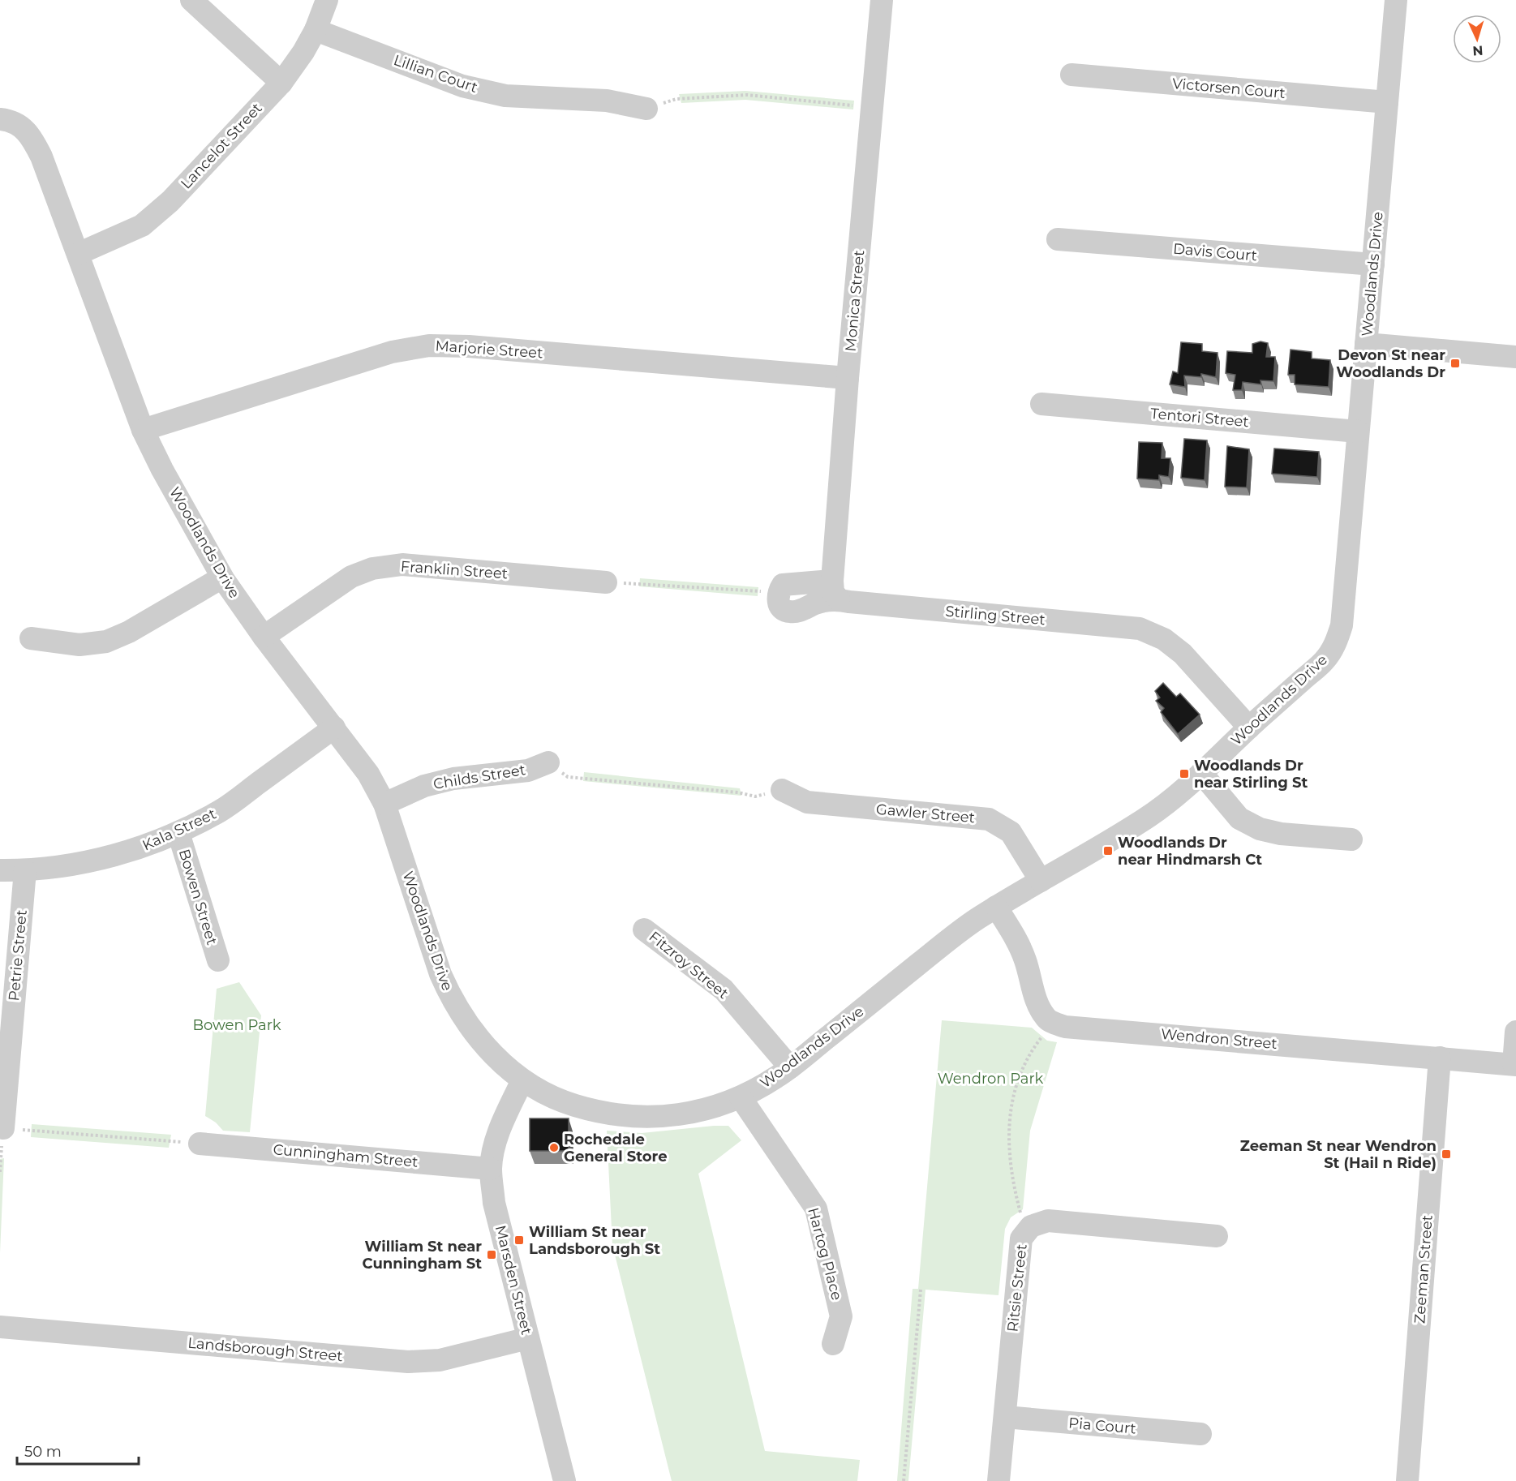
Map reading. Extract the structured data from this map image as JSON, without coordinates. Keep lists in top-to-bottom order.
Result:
{
  "streets": {
    "street": [
      "Lillian Court",
      "Victorsen Court",
      "Lancelot Street",
      "Davis Court",
      "Woodlands Drive",
      "Monica Street",
      "Marjorie Street",
      "Tentori Street",
      "Franklin Street",
      "Stirling Street",
      "Childs Street",
      "Gawler Street",
      "Kala Street",
      "Bowen Street",
      "Petrie Street",
      "Fitzroy Street",
      "Wendron Street",
      "Cunningham Street",
      "Hartog Place",
      "Zeeman Street",
      "Marsden Street",
      "Ritsie Street",
      "Landsborough Street",
      "Pia Court"
    ]
  },
  "crossings": [
    ["Lillian Court", "Lancelot Street"],
    ["Victorsen Court", "Woodlands Drive"],
    ["Lancelot Street", "Woodlands Drive"],
    ["Davis Court", "Woodlands Drive"],
    ["Woodlands Drive", "Marjorie Street"],
    ["Woodlands Drive", "Tentori Street"],
    ["Woodlands Drive", "Franklin Street"],
    ["Woodlands Drive", "Stirling Street"],
    ["Woodlands Drive", "Childs Street"],
    ["Woodlands Drive", "Gawler Street"],
    ["Woodlands Drive", "Kala Street"],
    ["Woodlands Drive", "Fitzroy Street"],
    ["Woodlands Drive", "Hartog Place"],
    ["Woodlands Drive", "Marsden Street"],
    ["Monica Street", "Marjorie Street"],
    ["Monica Street", "Stirling Street"],
    ["Kala Street", "Bowen Street"],
    ["Kala Street", "Petrie Street"],
    ["Wendron Street", "Zeeman Street"],
    ["Cunningham Street", "Marsden Street"],
    ["Marsden Street", "Landsborough Street"],
    ["Ritsie Street", "Pia Court"]
  ],
  "parks": ["Bowen Park", "Wendron Park"],
  "places": {
    "transit": [
      "Devon St near Woodlands Dr",
      "Woodlands Dr near Stirling St",
      "Woodlands Dr near Hindmarsh Ct",
      "Zeeman St near Wendron St (Hail n Ride)",
      "William St near Landsborough St",
      "William St near Cunningham St"
    ],
    "other": ["Rochedale General Store"]
  },
  "scale_bar": "50 m",
  "north": "bottom"
}
